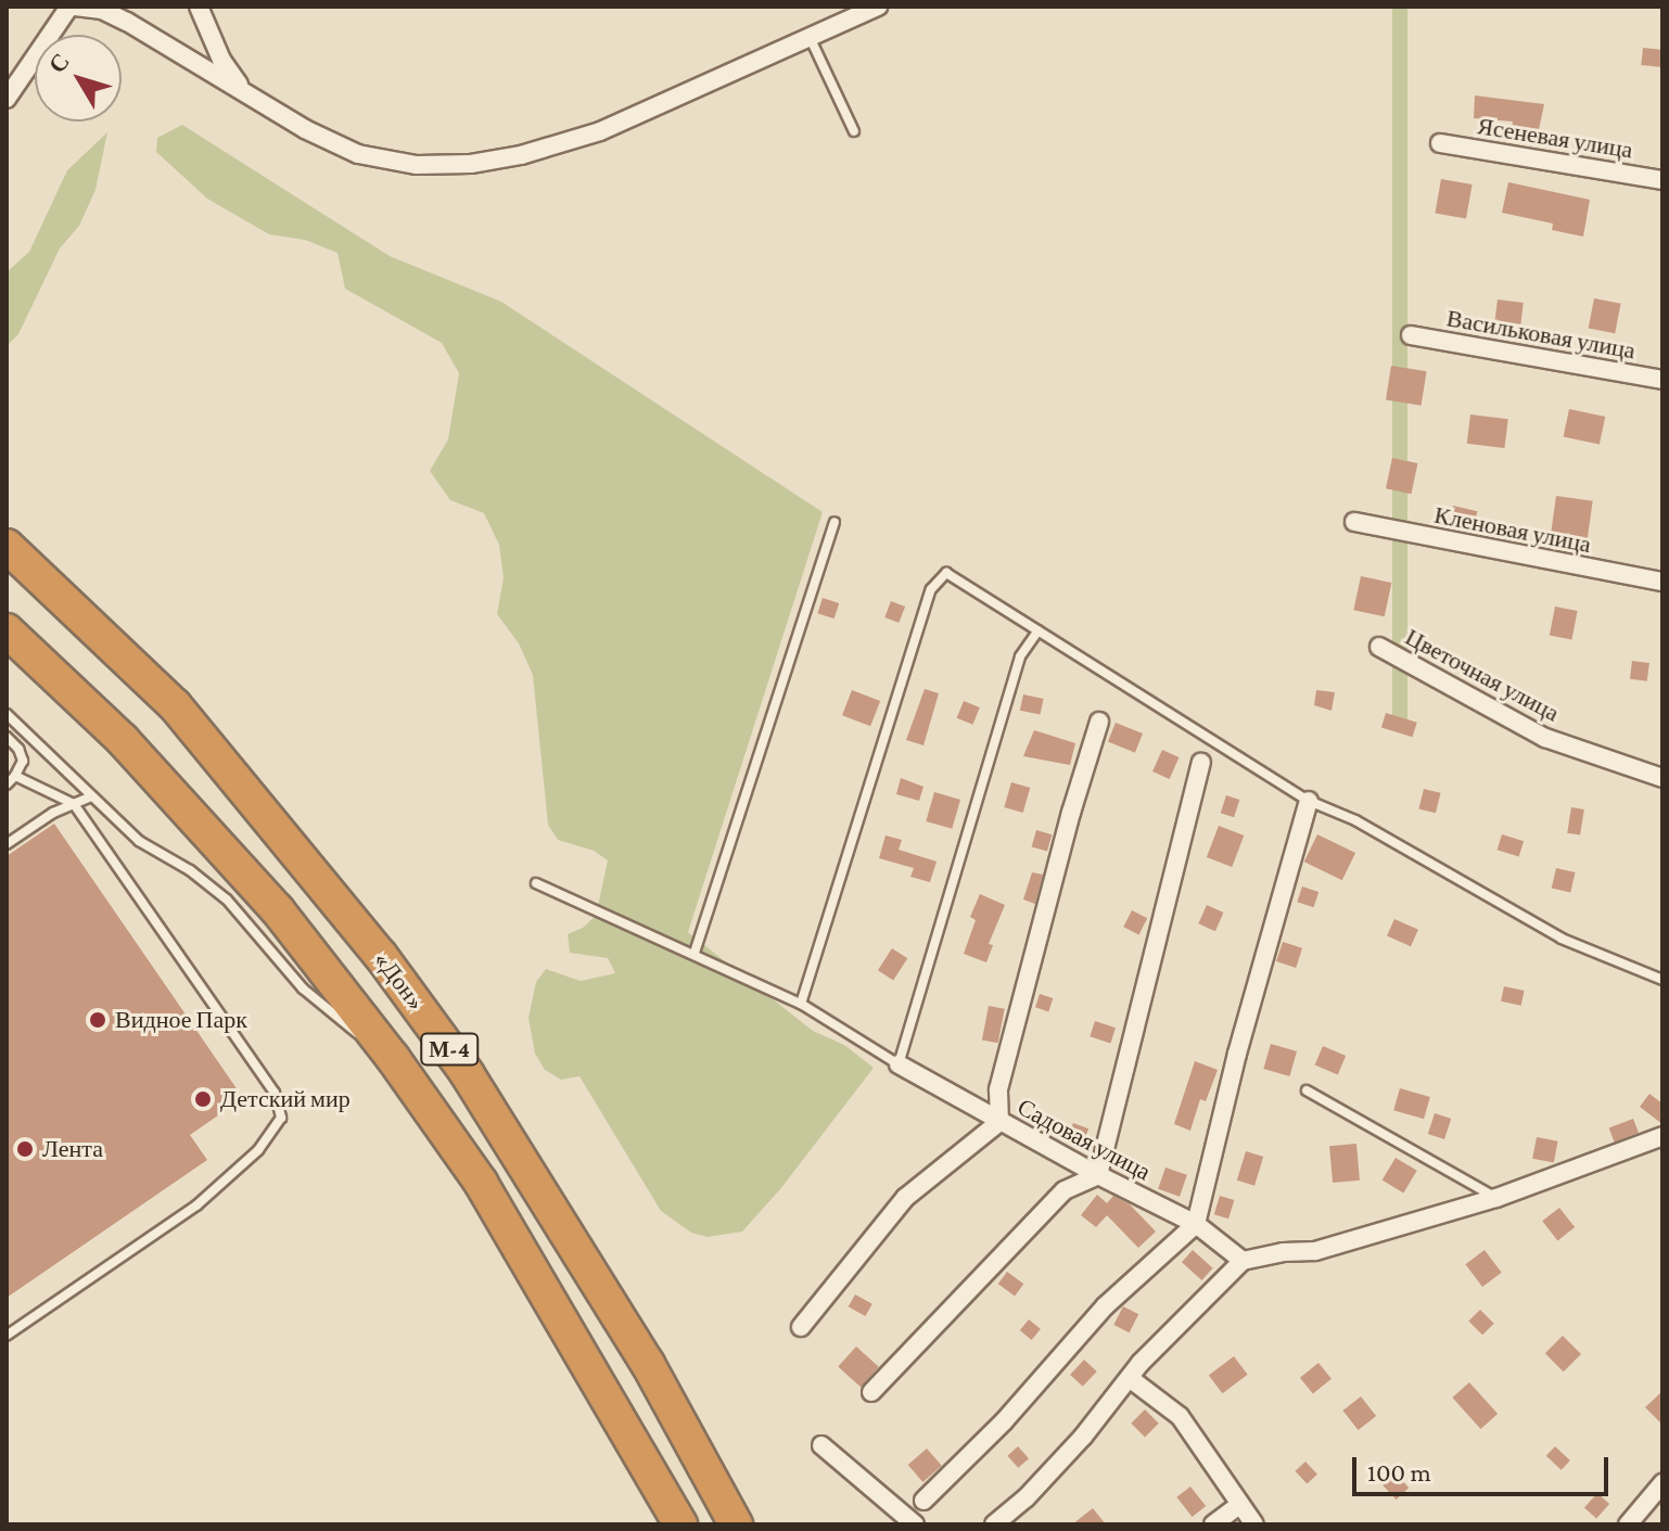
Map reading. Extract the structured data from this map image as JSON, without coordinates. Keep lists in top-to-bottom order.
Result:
{
  "streets": {
    "highway": ["«Дон»", "М-4"],
    "street": [
      "Ясеневая улица",
      "Васильковая улица",
      "Кленовая улица",
      "Цветочная улица",
      "Садовая улица"
    ]
  },
  "places": ["Видное Парк", "Детский мир", "Лента"],
  "scale_bar": "100 m",
  "north": "top left"
}
